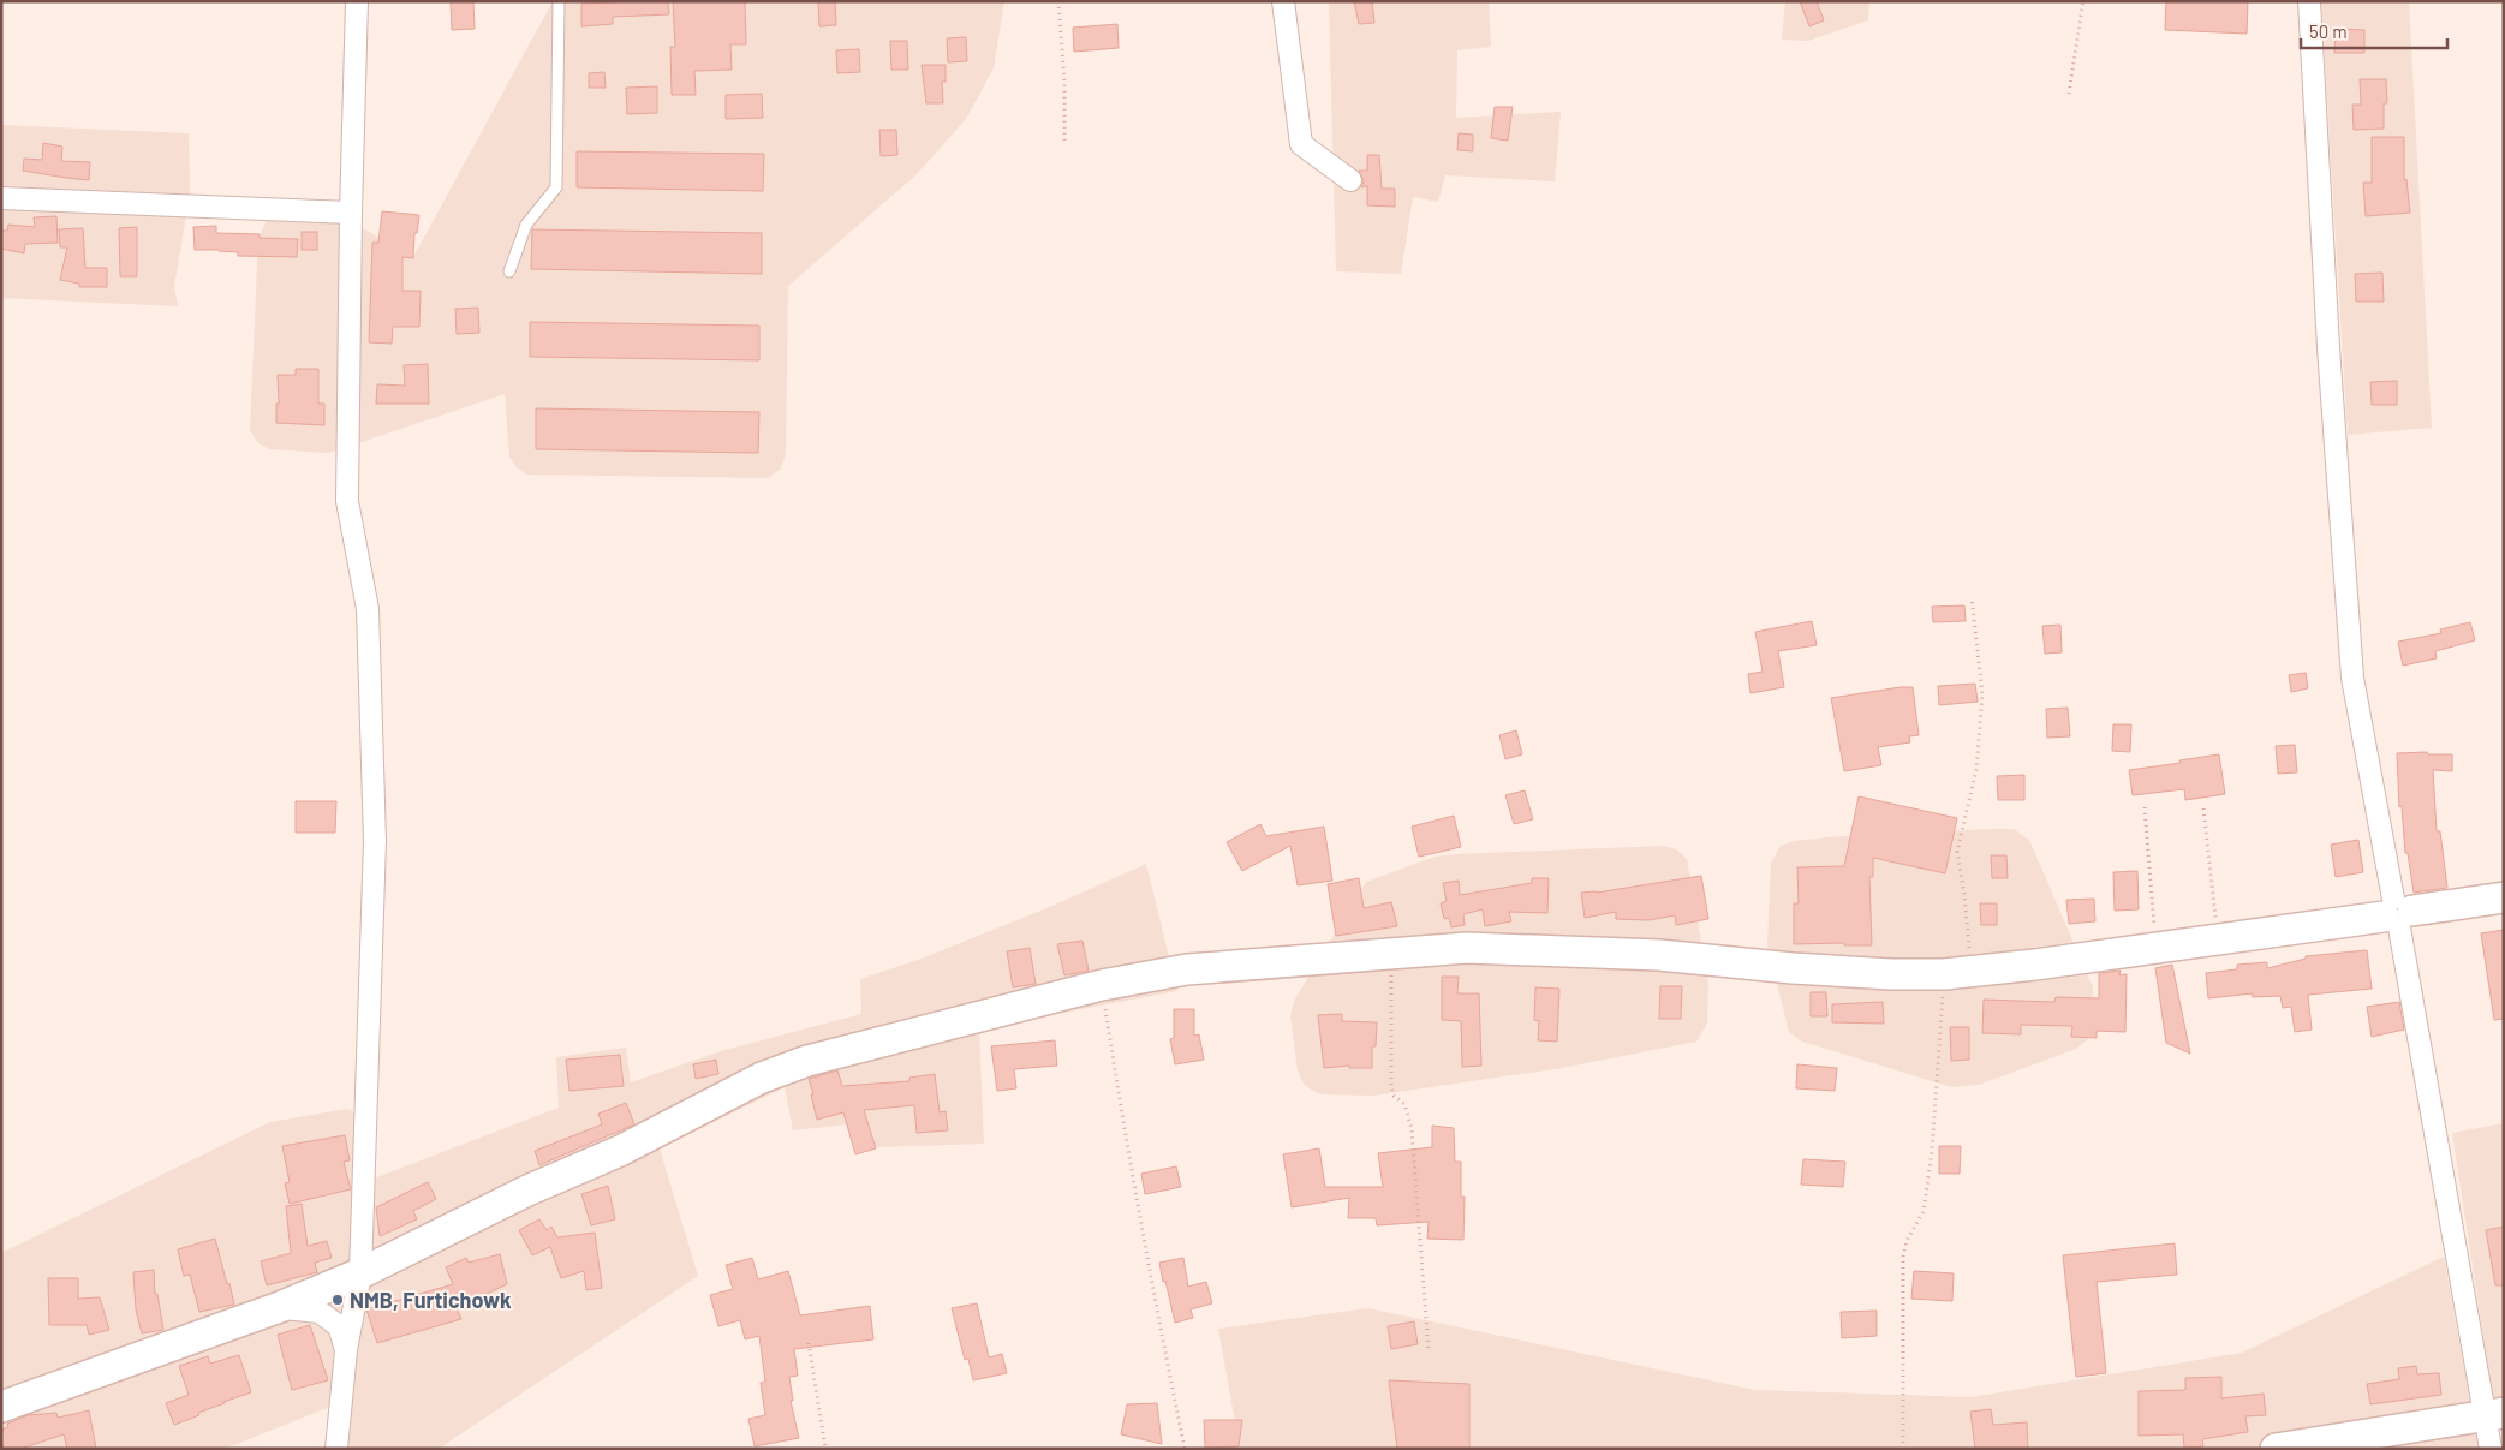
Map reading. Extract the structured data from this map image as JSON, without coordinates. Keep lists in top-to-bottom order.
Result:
{
  "places": ["NMB, Furtichowk"],
  "scale_bar": "50 m"
}
